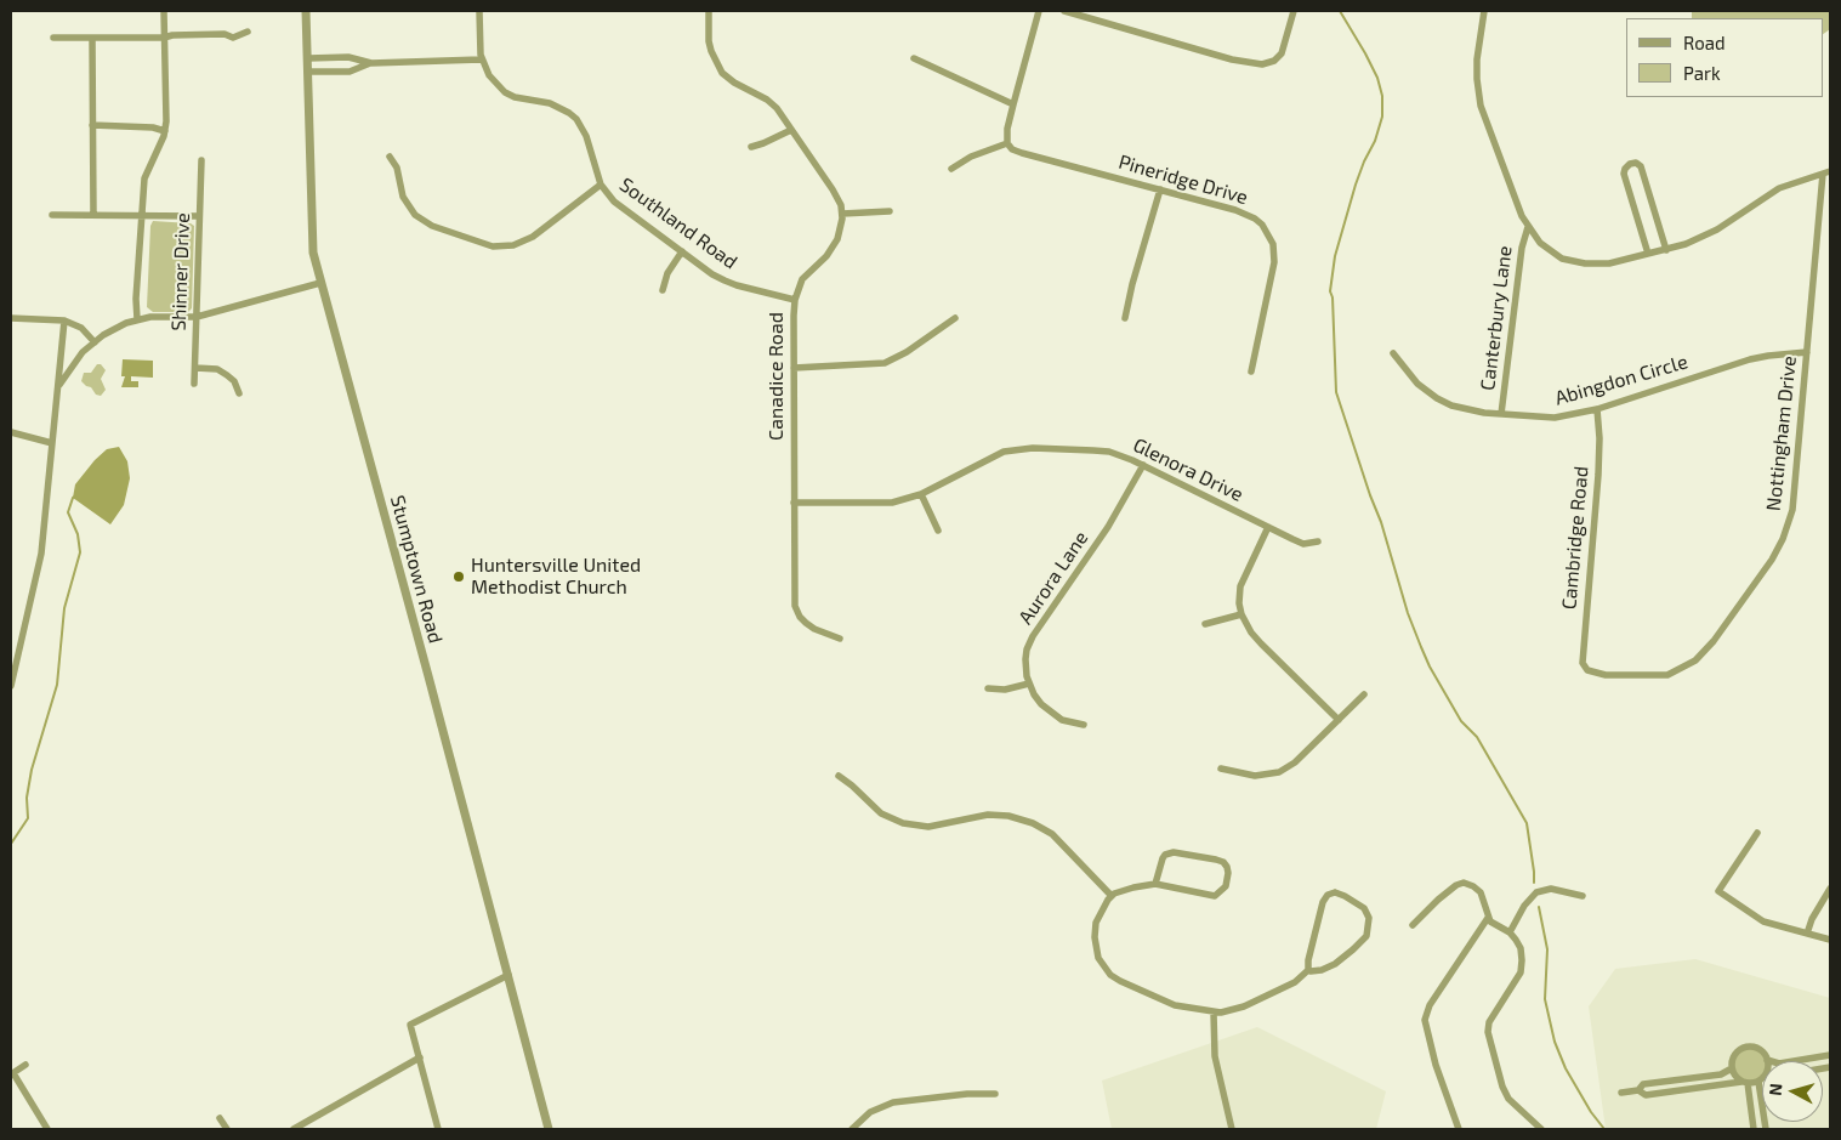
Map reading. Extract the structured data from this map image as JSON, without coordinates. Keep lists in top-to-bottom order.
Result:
{
  "streets": {
    "street": [
      "Pineridge Drive",
      "Southland Road",
      "Shinner Drive",
      "Canterbury Lane",
      "Canadice Road",
      "Abingdon Circle",
      "Nottingham Drive",
      "Glenora Drive",
      "Cambridge Road",
      "Stumptown Road",
      "Aurora Lane"
    ]
  },
  "crossings": [
    ["Southland Road", "Canadice Road"],
    ["Canterbury Lane", "Abingdon Circle"],
    ["Canadice Road", "Glenora Drive"],
    ["Abingdon Circle", "Nottingham Drive"],
    ["Abingdon Circle", "Cambridge Road"],
    ["Nottingham Drive", "Cambridge Road"],
    ["Glenora Drive", "Aurora Lane"]
  ],
  "places": ["Huntersville United Methodist Church"],
  "legend": ["Road", "Park"],
  "north": "left"
}
